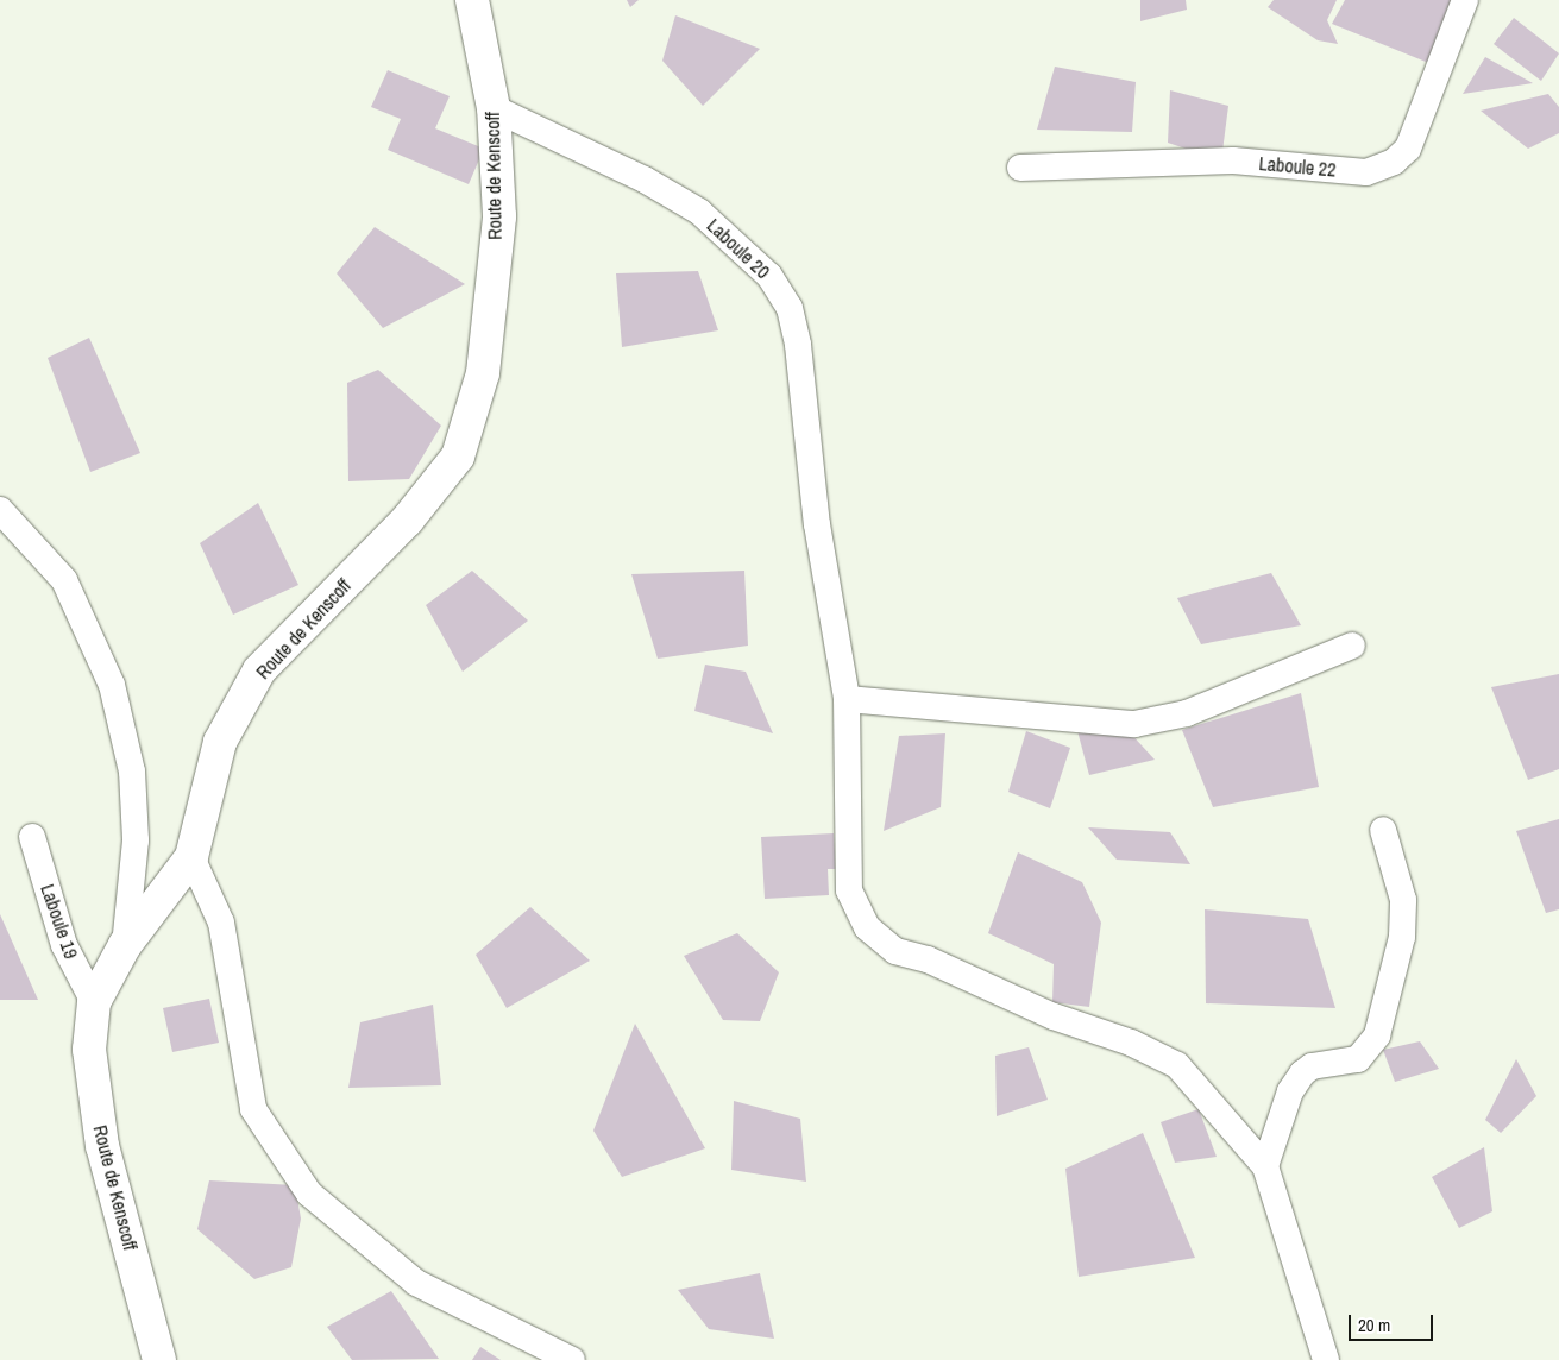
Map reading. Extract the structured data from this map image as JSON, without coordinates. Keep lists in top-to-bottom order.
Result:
{
  "streets": {
    "main road": ["Route de Kenscoff"],
    "street": ["Laboule 22", "Laboule 20", "Laboule 19"]
  },
  "crossings": [
    ["Route de Kenscoff", "Laboule 20"],
    ["Route de Kenscoff", "Laboule 19"]
  ],
  "scale_bar": "20 m"
}
